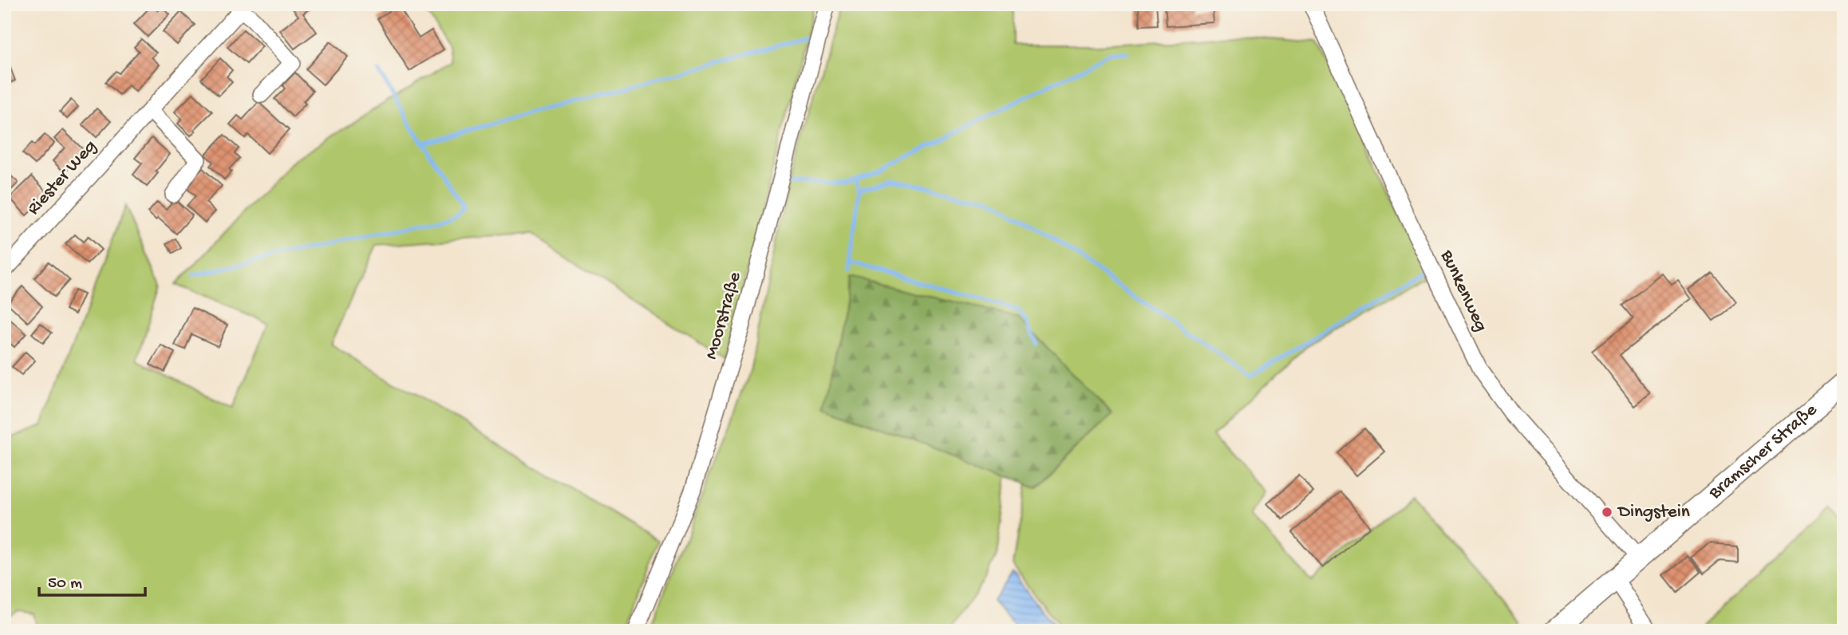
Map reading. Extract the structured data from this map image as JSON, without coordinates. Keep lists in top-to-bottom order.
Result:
{
  "streets": {
    "street": [
      "Riester Weg",
      "Bunkenweg",
      "Moorstraße",
      "Bramscher Straße"
    ]
  },
  "crossings": [
    ["Bunkenweg", "Bramscher Straße"]
  ],
  "places": ["Dingstein"],
  "scale_bar": "50 m"
}
